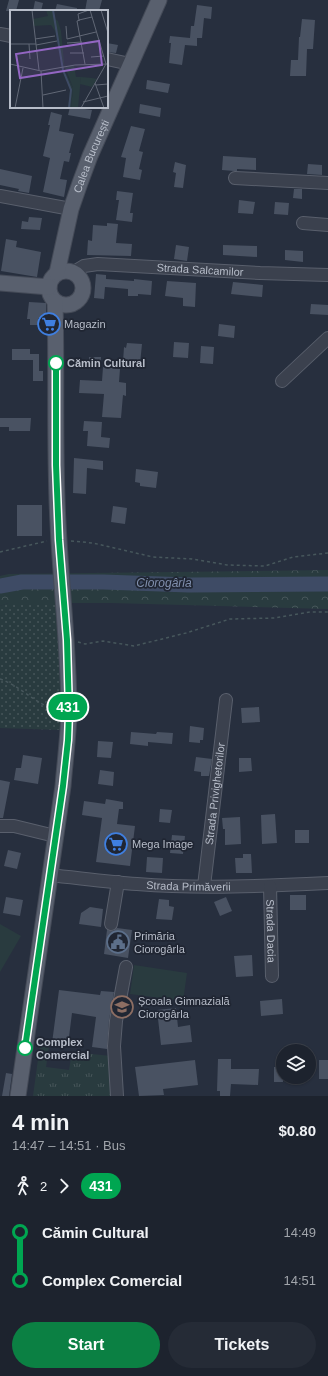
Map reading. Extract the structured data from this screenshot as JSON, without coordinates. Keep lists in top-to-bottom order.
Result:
{
  "streets": {
    "main road": ["Calea București"],
    "street": [
      "Strada Salcamilor",
      "Strada Privighetorilor",
      "Strada Primăverii",
      "Strada Dacia"
    ]
  },
  "crossings": [
    ["Calea București", "Strada Salcamilor"],
    ["Strada Privighetorilor", "Strada Primăverii"],
    ["Strada Primăverii", "Strada Dacia"]
  ],
  "water": ["Ciorogârla"],
  "places": {
    "supermarket": ["Magazin", "Mega Image"],
    "other": ["Cămin Cultural", "Complex Comercial"],
    "public building": ["Primăria Ciorogârla"],
    "school or university": ["Școala Gimnazială Ciorogârla"]
  },
  "lines": ["bus line 431"],
  "page": {
    "on_map": "431",
    "heading": ["4 min", "14:47 – 14:51 · Bus", "$0.80"],
    "legs": ["2", "431"],
    "list": [
      {
        "name": "Cămin Cultural",
        "value": "14:49"
      },
      {
        "name": "Complex Comercial",
        "value": "14:51"
      }
    ],
    "buttons": ["Start", "Tickets"]
  }
}
